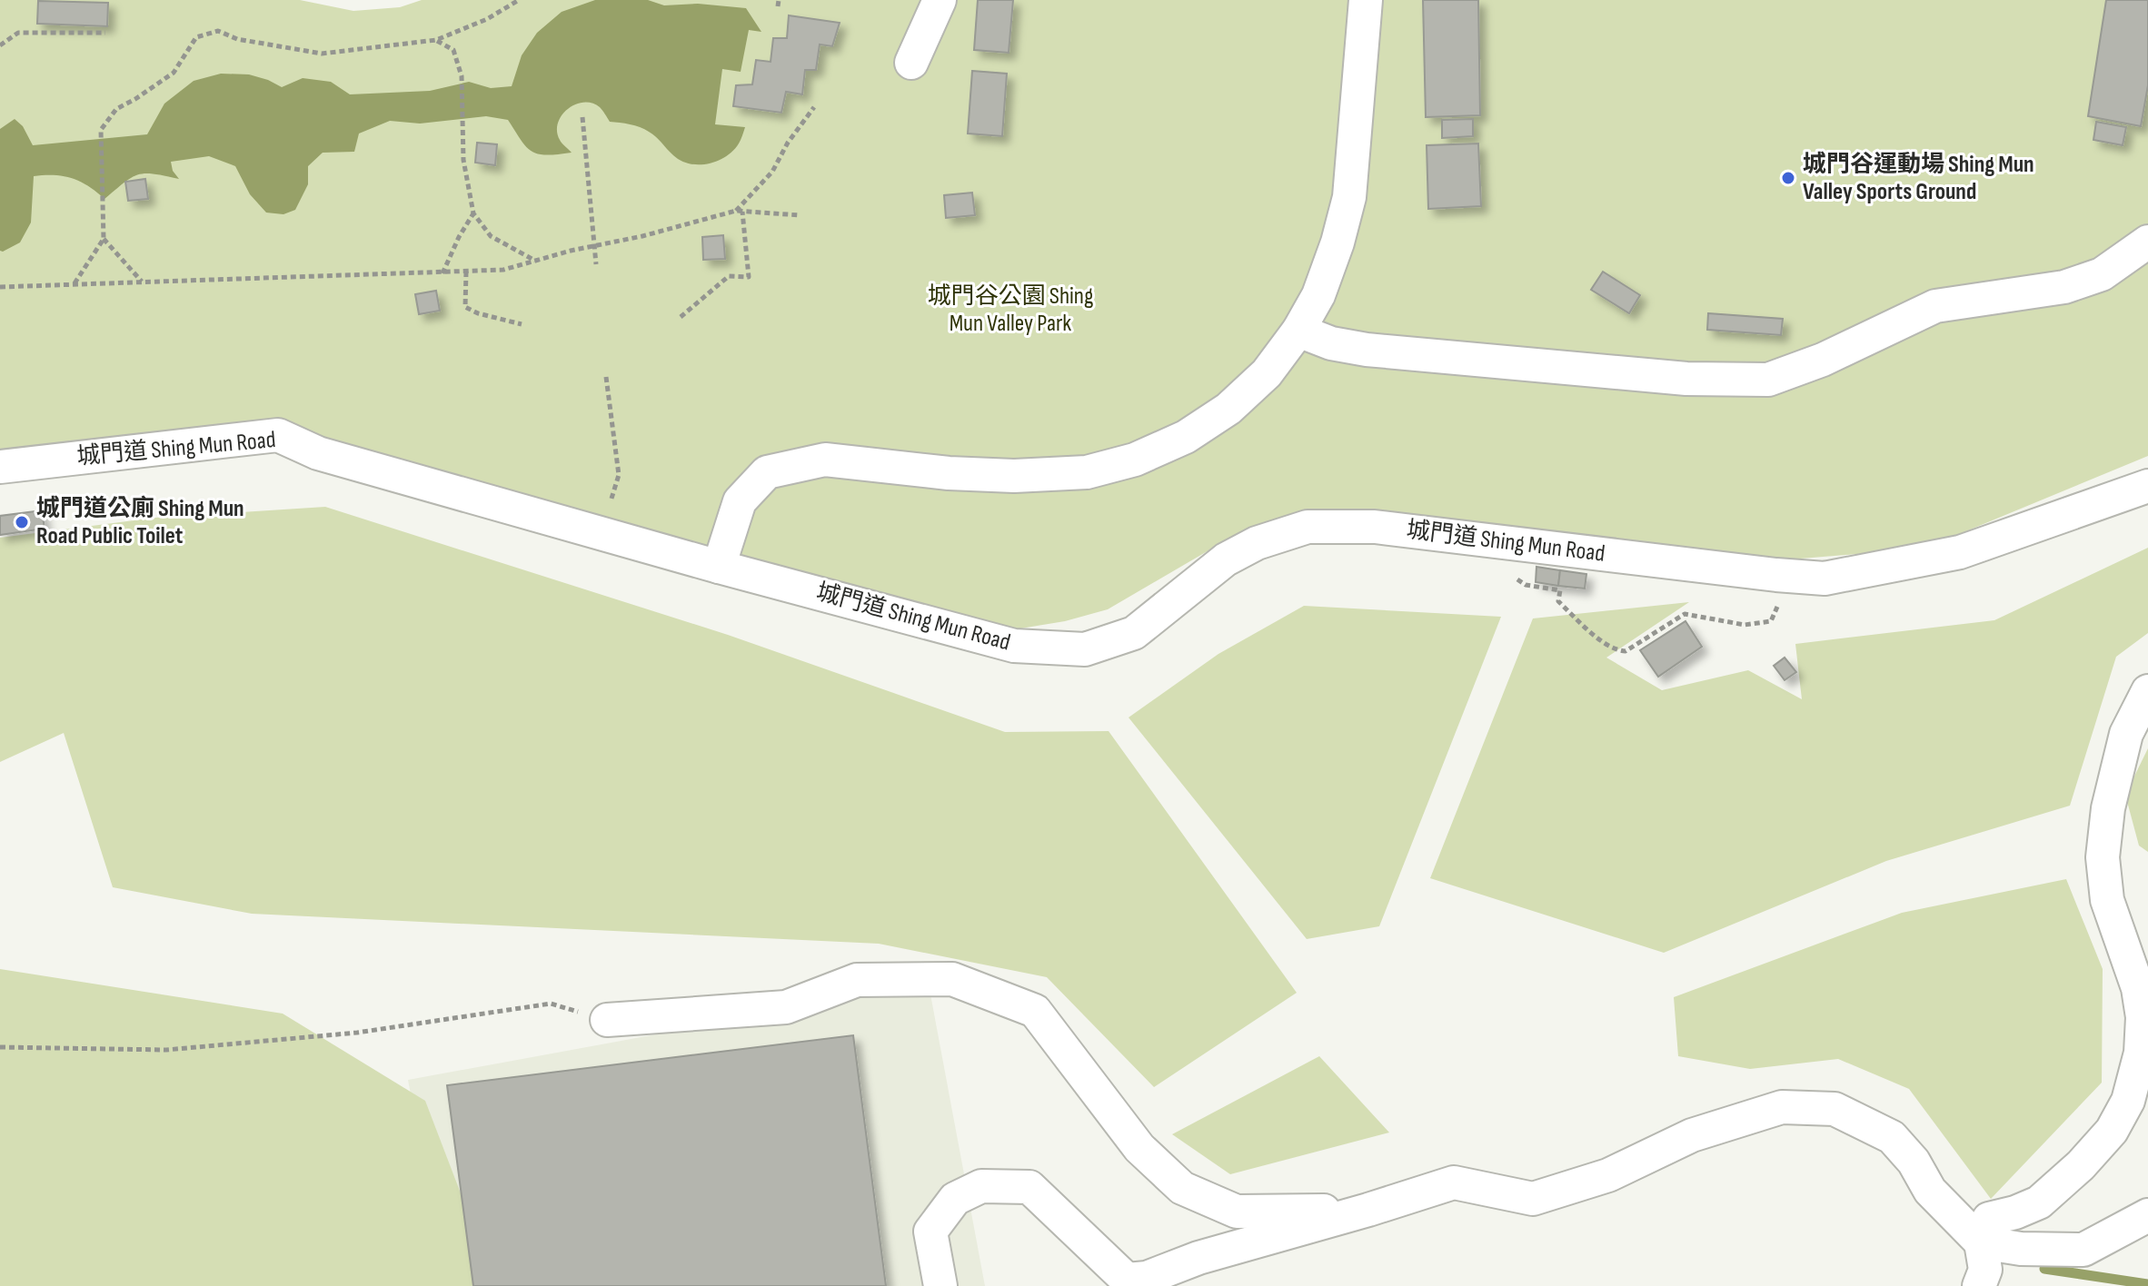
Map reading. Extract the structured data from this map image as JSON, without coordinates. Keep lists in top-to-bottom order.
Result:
{
  "streets": {
    "street": ["城門道 Shing Mun Road"]
  },
  "parks": ["城門谷公園 Shing Mun Valley Park"],
  "places": ["城門谷運動場 Shing Mun Valley Sports Ground", "城門道公廁 Shing Mun Road Public Toilet"]
}
